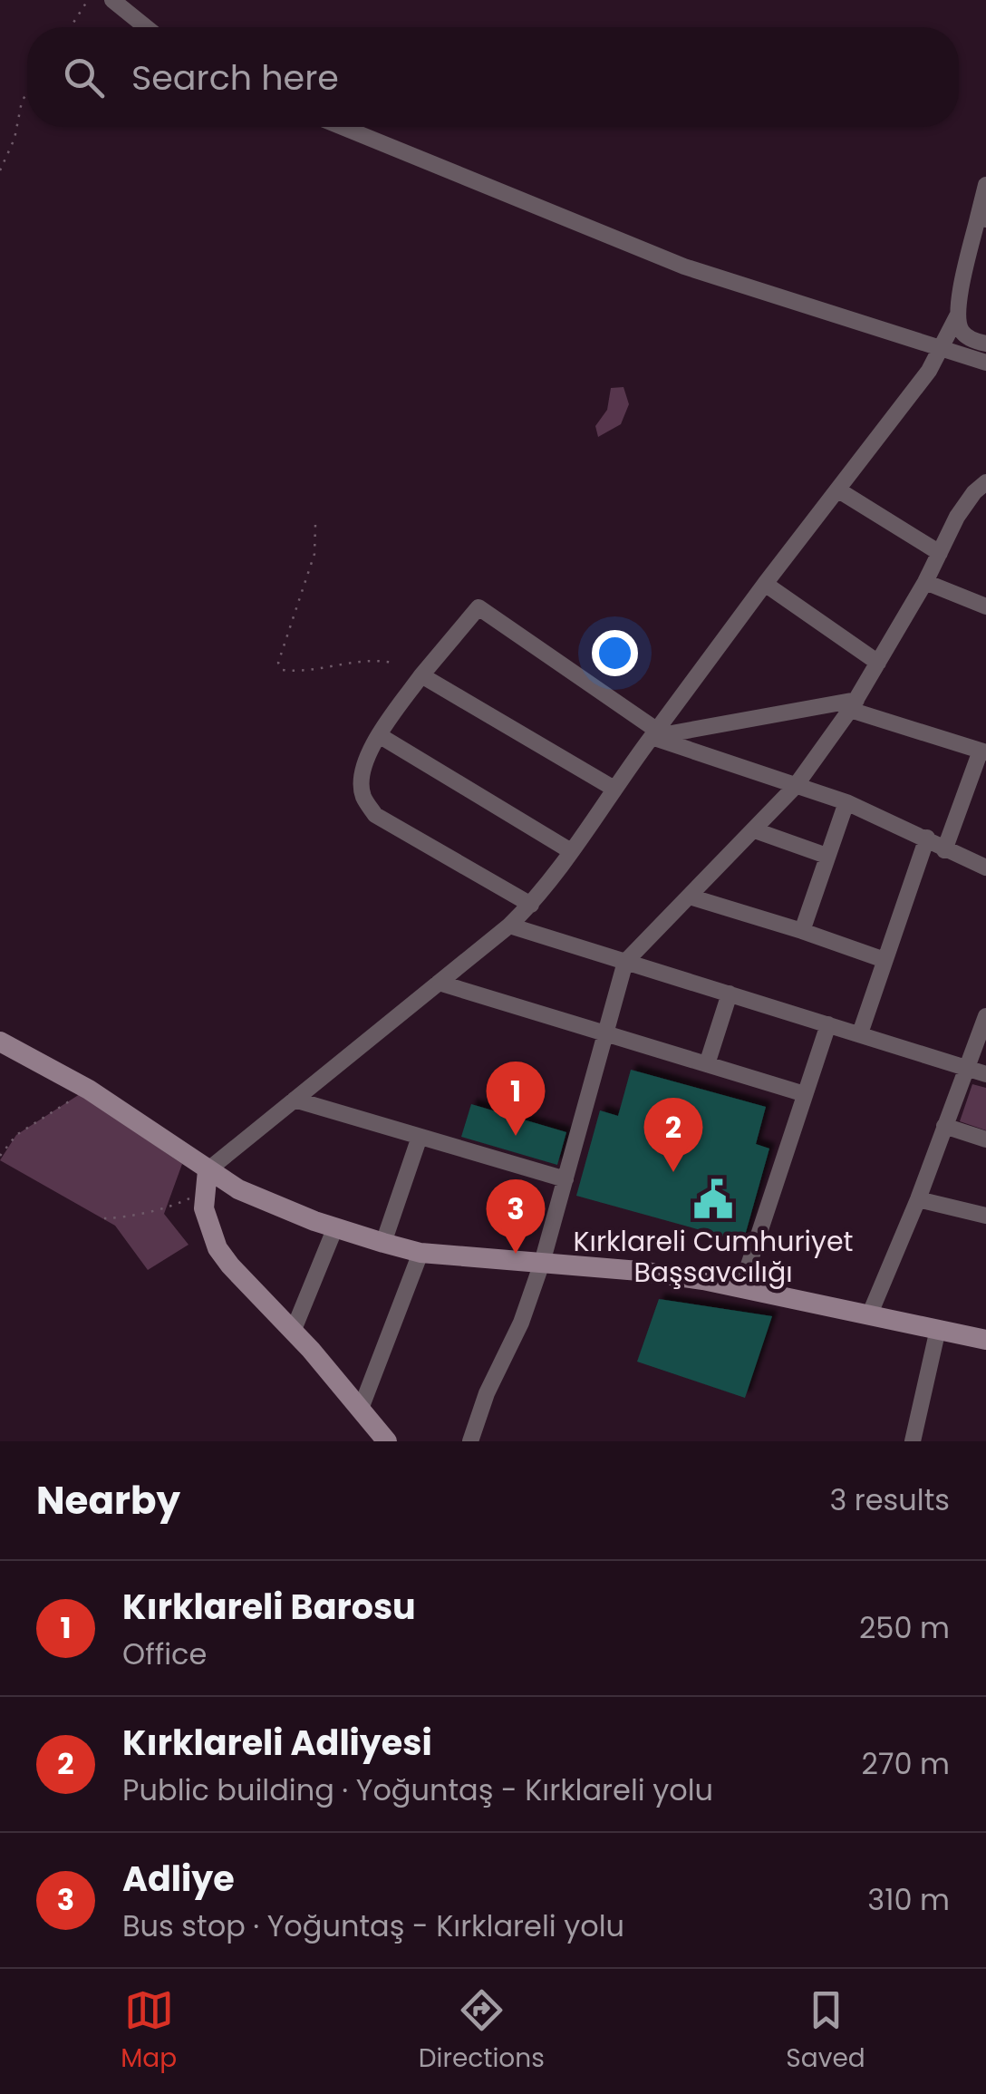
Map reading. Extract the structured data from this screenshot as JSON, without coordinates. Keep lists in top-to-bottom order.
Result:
{
  "places": {
    "public building": ["Kırklareli Cumhuriyet Başsavcılığı"]
  },
  "page": {
    "search": "Search here",
    "pins": ["1", "2", "3"],
    "heading": ["Nearby", "3 results"],
    "list": [
      {
        "mark": "1",
        "name": "Kırklareli Barosu",
        "note": "Office",
        "value": "250 m"
      },
      {
        "mark": "2",
        "name": "Kırklareli Adliyesi",
        "note": "Public building · Yoğuntaş - Kırklareli yolu",
        "value": "270 m"
      },
      {
        "mark": "3",
        "name": "Adliye",
        "note": "Bus stop · Yoğuntaş - Kırklareli yolu",
        "value": "310 m"
      }
    ],
    "nav": ["Map", "Directions", "Saved"]
  }
}
